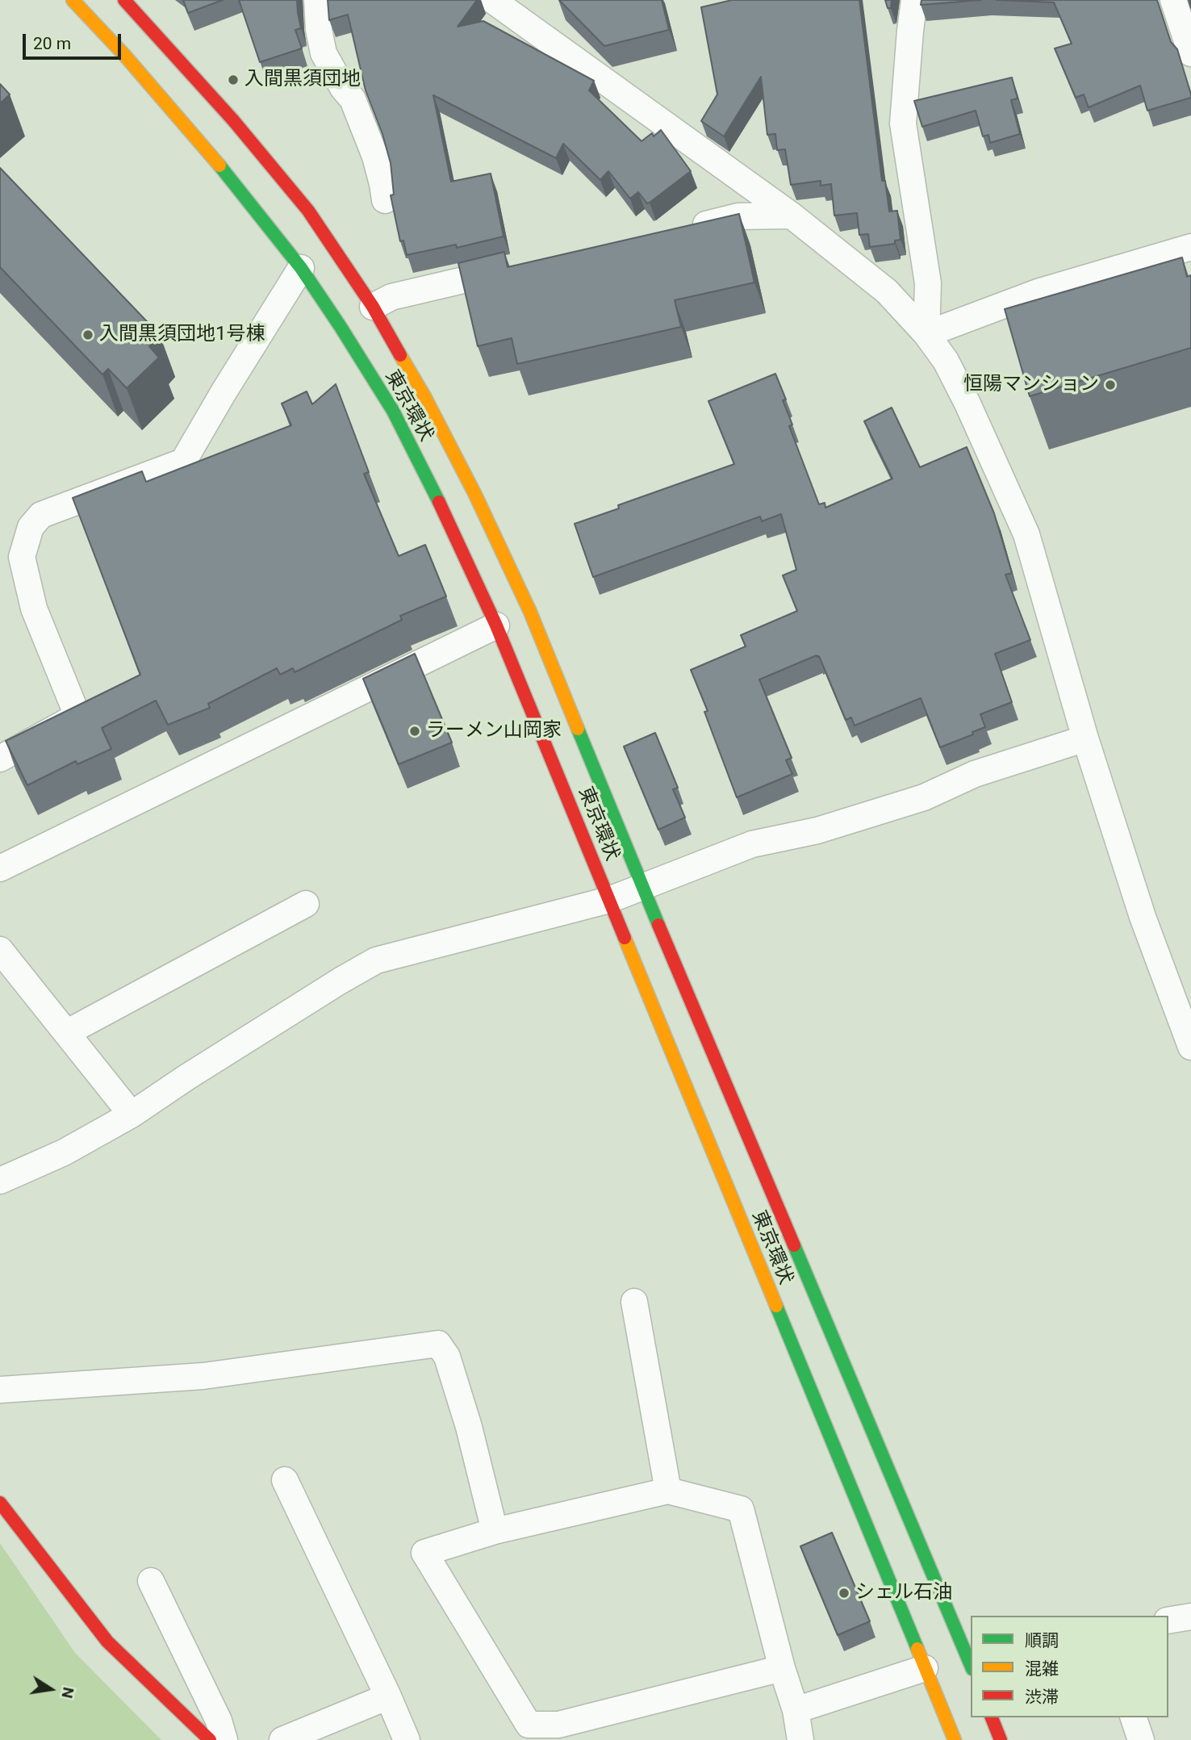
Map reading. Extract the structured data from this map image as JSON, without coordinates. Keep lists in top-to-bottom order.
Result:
{
  "streets": {
    "main road": ["東京環状"]
  },
  "places": [
    "入間黒須団地",
    "入間黒須団地1号棟",
    "恒陽マンション",
    "ラーメン山岡家",
    "シェル石油"
  ],
  "legend": ["順調", "混雑", "渋滞"],
  "scale_bar": "20 m",
  "north": "right"
}
